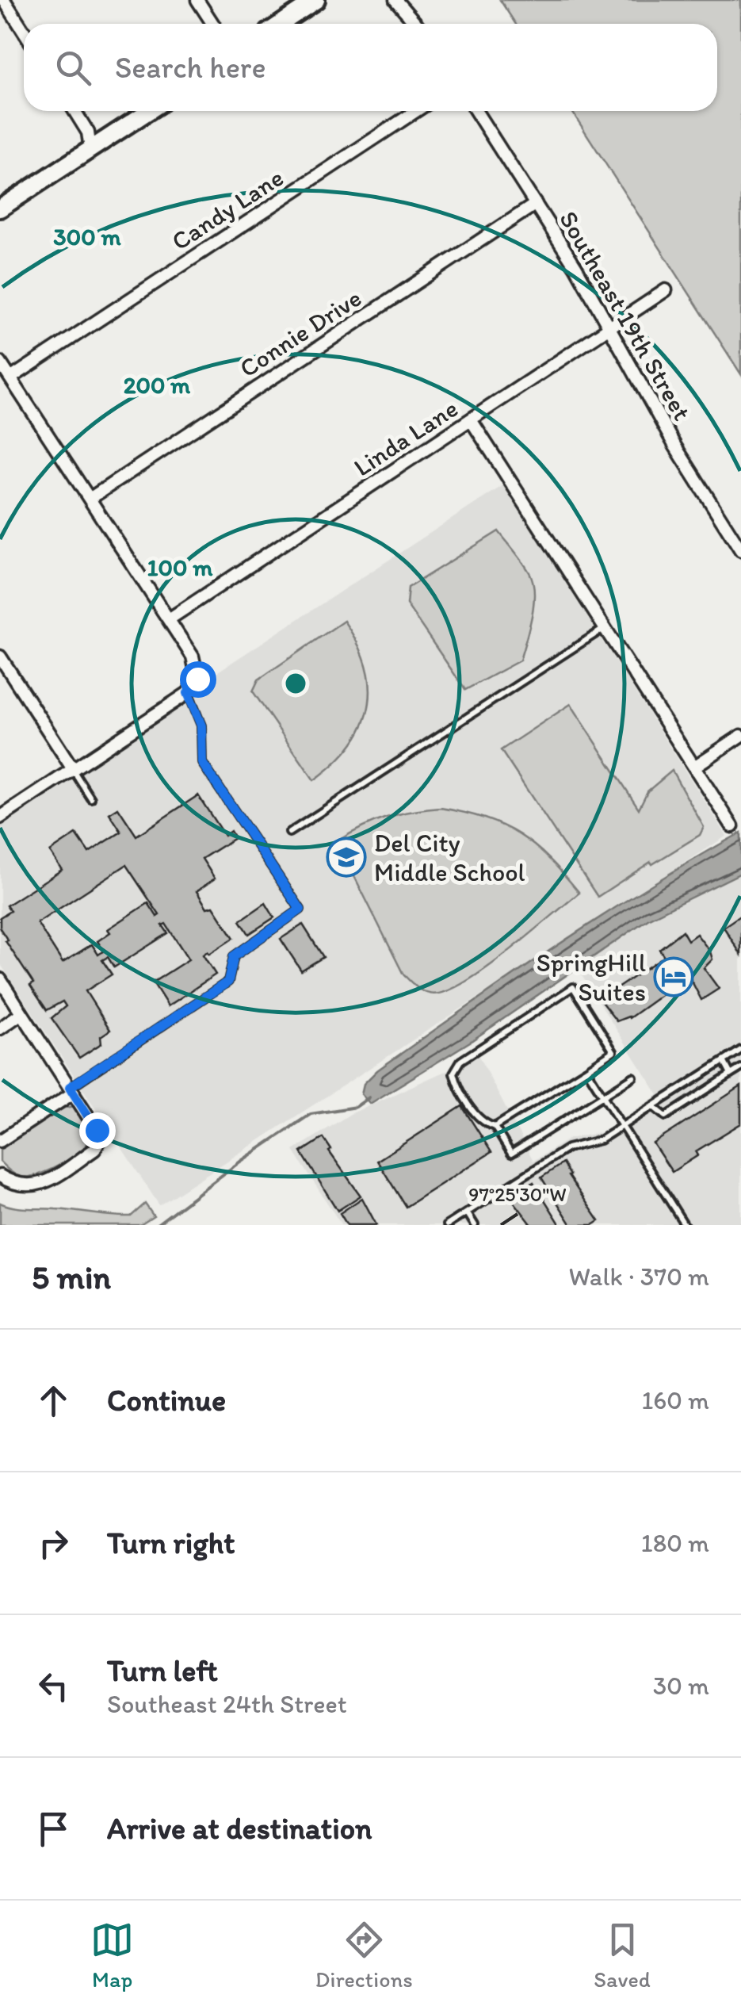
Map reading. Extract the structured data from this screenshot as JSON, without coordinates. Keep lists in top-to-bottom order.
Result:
{
  "streets": {
    "street": [
      "Candy Lane",
      "Southeast 19th Street",
      "Connie Drive",
      "Linda Lane"
    ]
  },
  "crossings": [
    ["Southeast 19th Street", "Connie Drive"],
    ["Southeast 19th Street", "Linda Lane"]
  ],
  "places": {
    "school or university": ["Del City Middle School"],
    "hotel": ["SpringHill Suites"]
  },
  "page": {
    "search": "Search here",
    "heading": ["5 min", "Walk · 370 m"],
    "list": [
      ["Continue", "160 m"],
      ["Turn right", "180 m"],
      ["Turn left", "Southeast 24th Street", "30 m"],
      "Arrive at destination"
    ],
    "nav": ["Map", "Directions", "Saved"]
  },
  "coordinates": ["97°25'30\"W"],
  "rings": ["300 m", "200 m", "100 m"]
}
